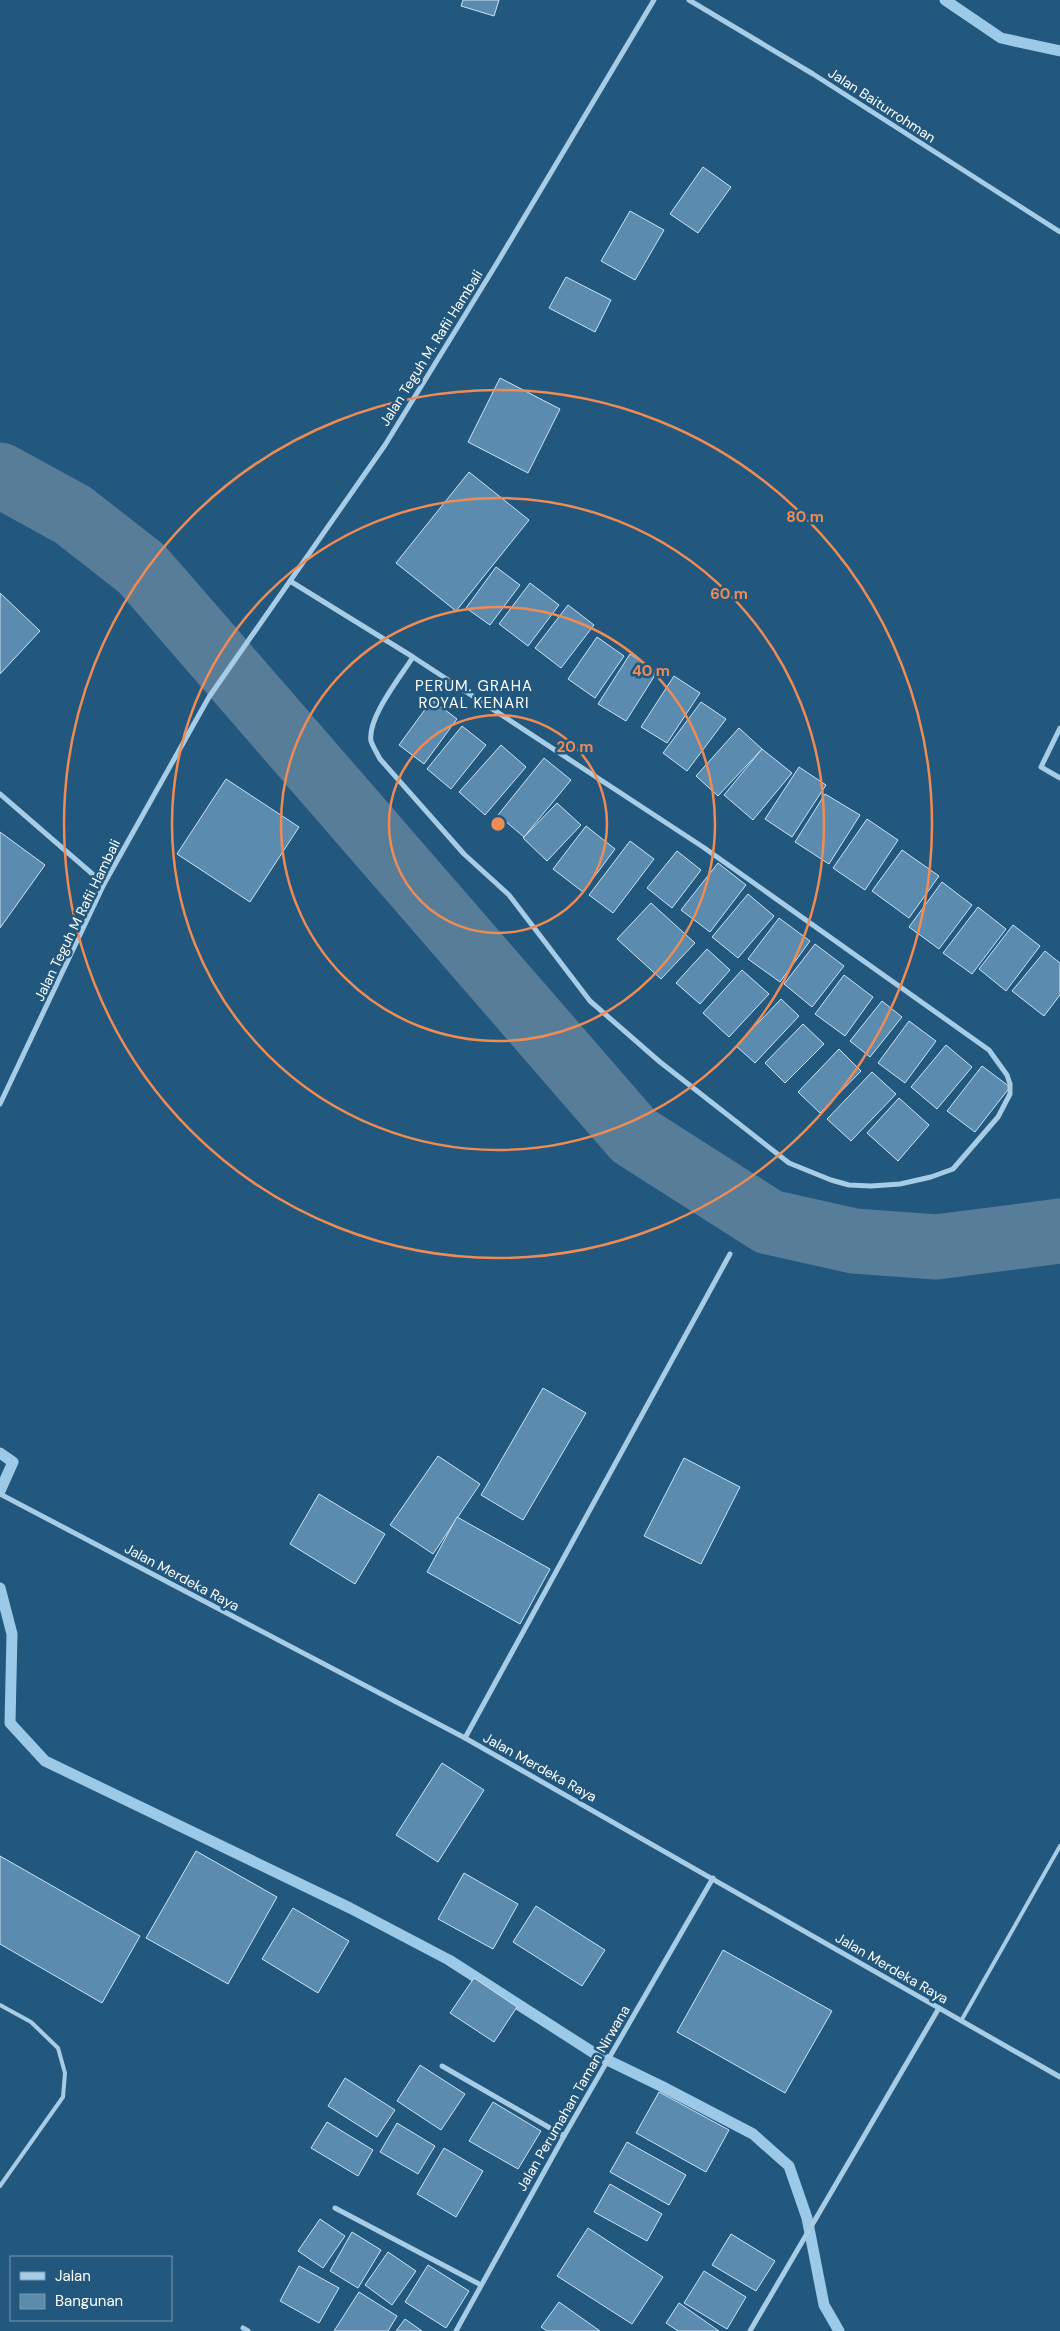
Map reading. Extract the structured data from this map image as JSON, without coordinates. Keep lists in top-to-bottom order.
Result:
{
  "streets": {
    "street": [
      "Jalan Baiturrohman",
      "Jalan Teguh M. Rafii Hambali",
      "Jalan Teguh M Rafii Hambali",
      "Jalan Merdeka Raya",
      "Jalan Perumahan Taman Nirwana"
    ]
  },
  "crossings": [
    ["Jalan Teguh M. Rafii Hambali", "Jalan Teguh M Rafii Hambali"],
    ["Jalan Merdeka Raya", "Jalan Perumahan Taman Nirwana"]
  ],
  "districts": ["PERUM. GRAHA ROYAL KENARI"],
  "legend": ["Jalan", "Bangunan"],
  "rings": [
    "80 m",
    "60 m",
    "40 m",
    "20 m"
  ]
}
